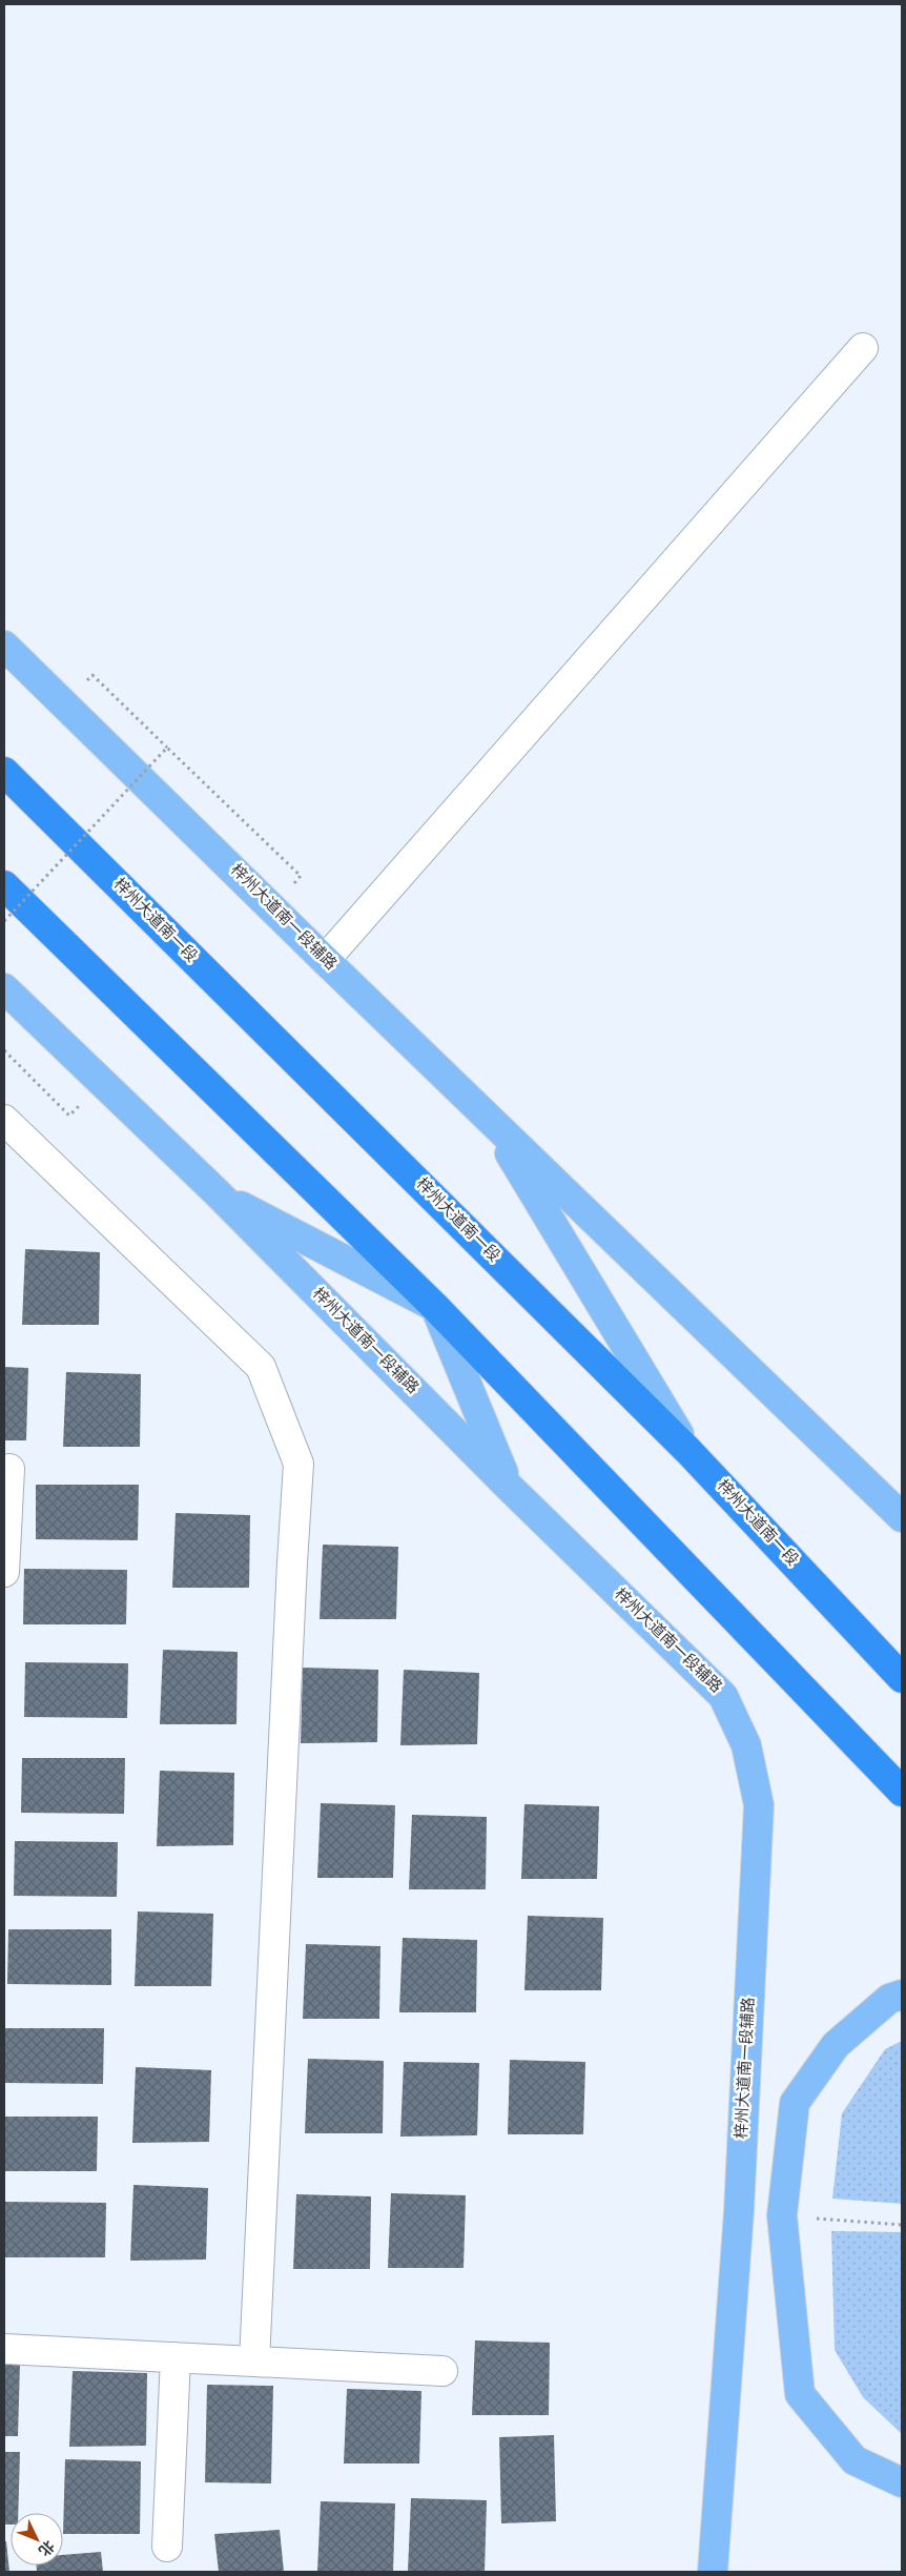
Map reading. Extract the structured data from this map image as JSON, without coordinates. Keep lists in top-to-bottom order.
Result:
{
  "streets": {
    "highway": ["梓州大道南一段"],
    "main road": ["梓州大道南一段辅路"]
  },
  "north": "bottom right"
}
